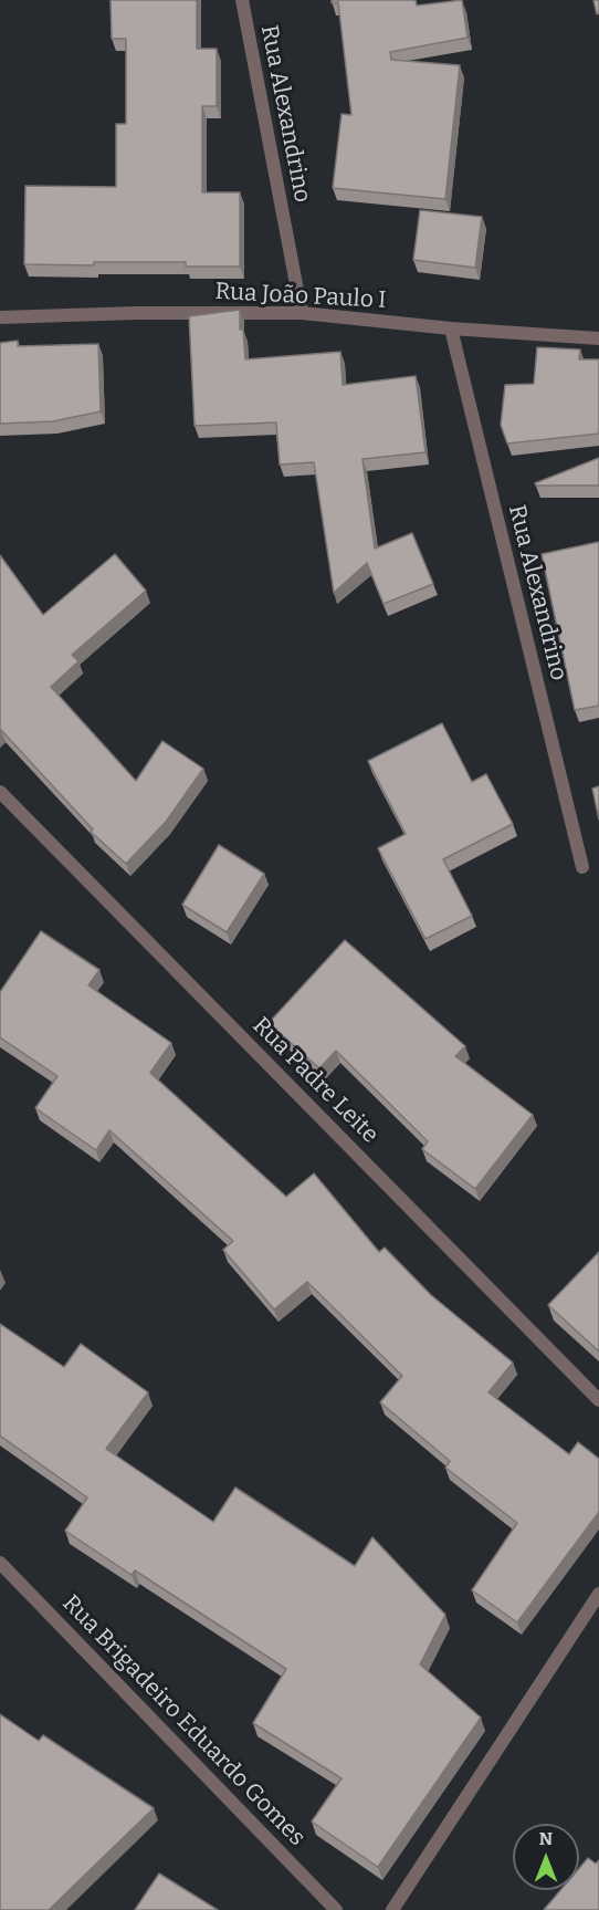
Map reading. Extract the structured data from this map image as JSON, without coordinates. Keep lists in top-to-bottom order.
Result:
{
  "streets": {
    "street": [
      "Rua Alexandrino",
      "Rua João Paulo I",
      "Rua Padre Leite",
      "Rua Brigadeiro Eduardo Gomes"
    ]
  },
  "crossings": [
    ["Rua Alexandrino", "Rua João Paulo I"]
  ],
  "north": "top"
}
